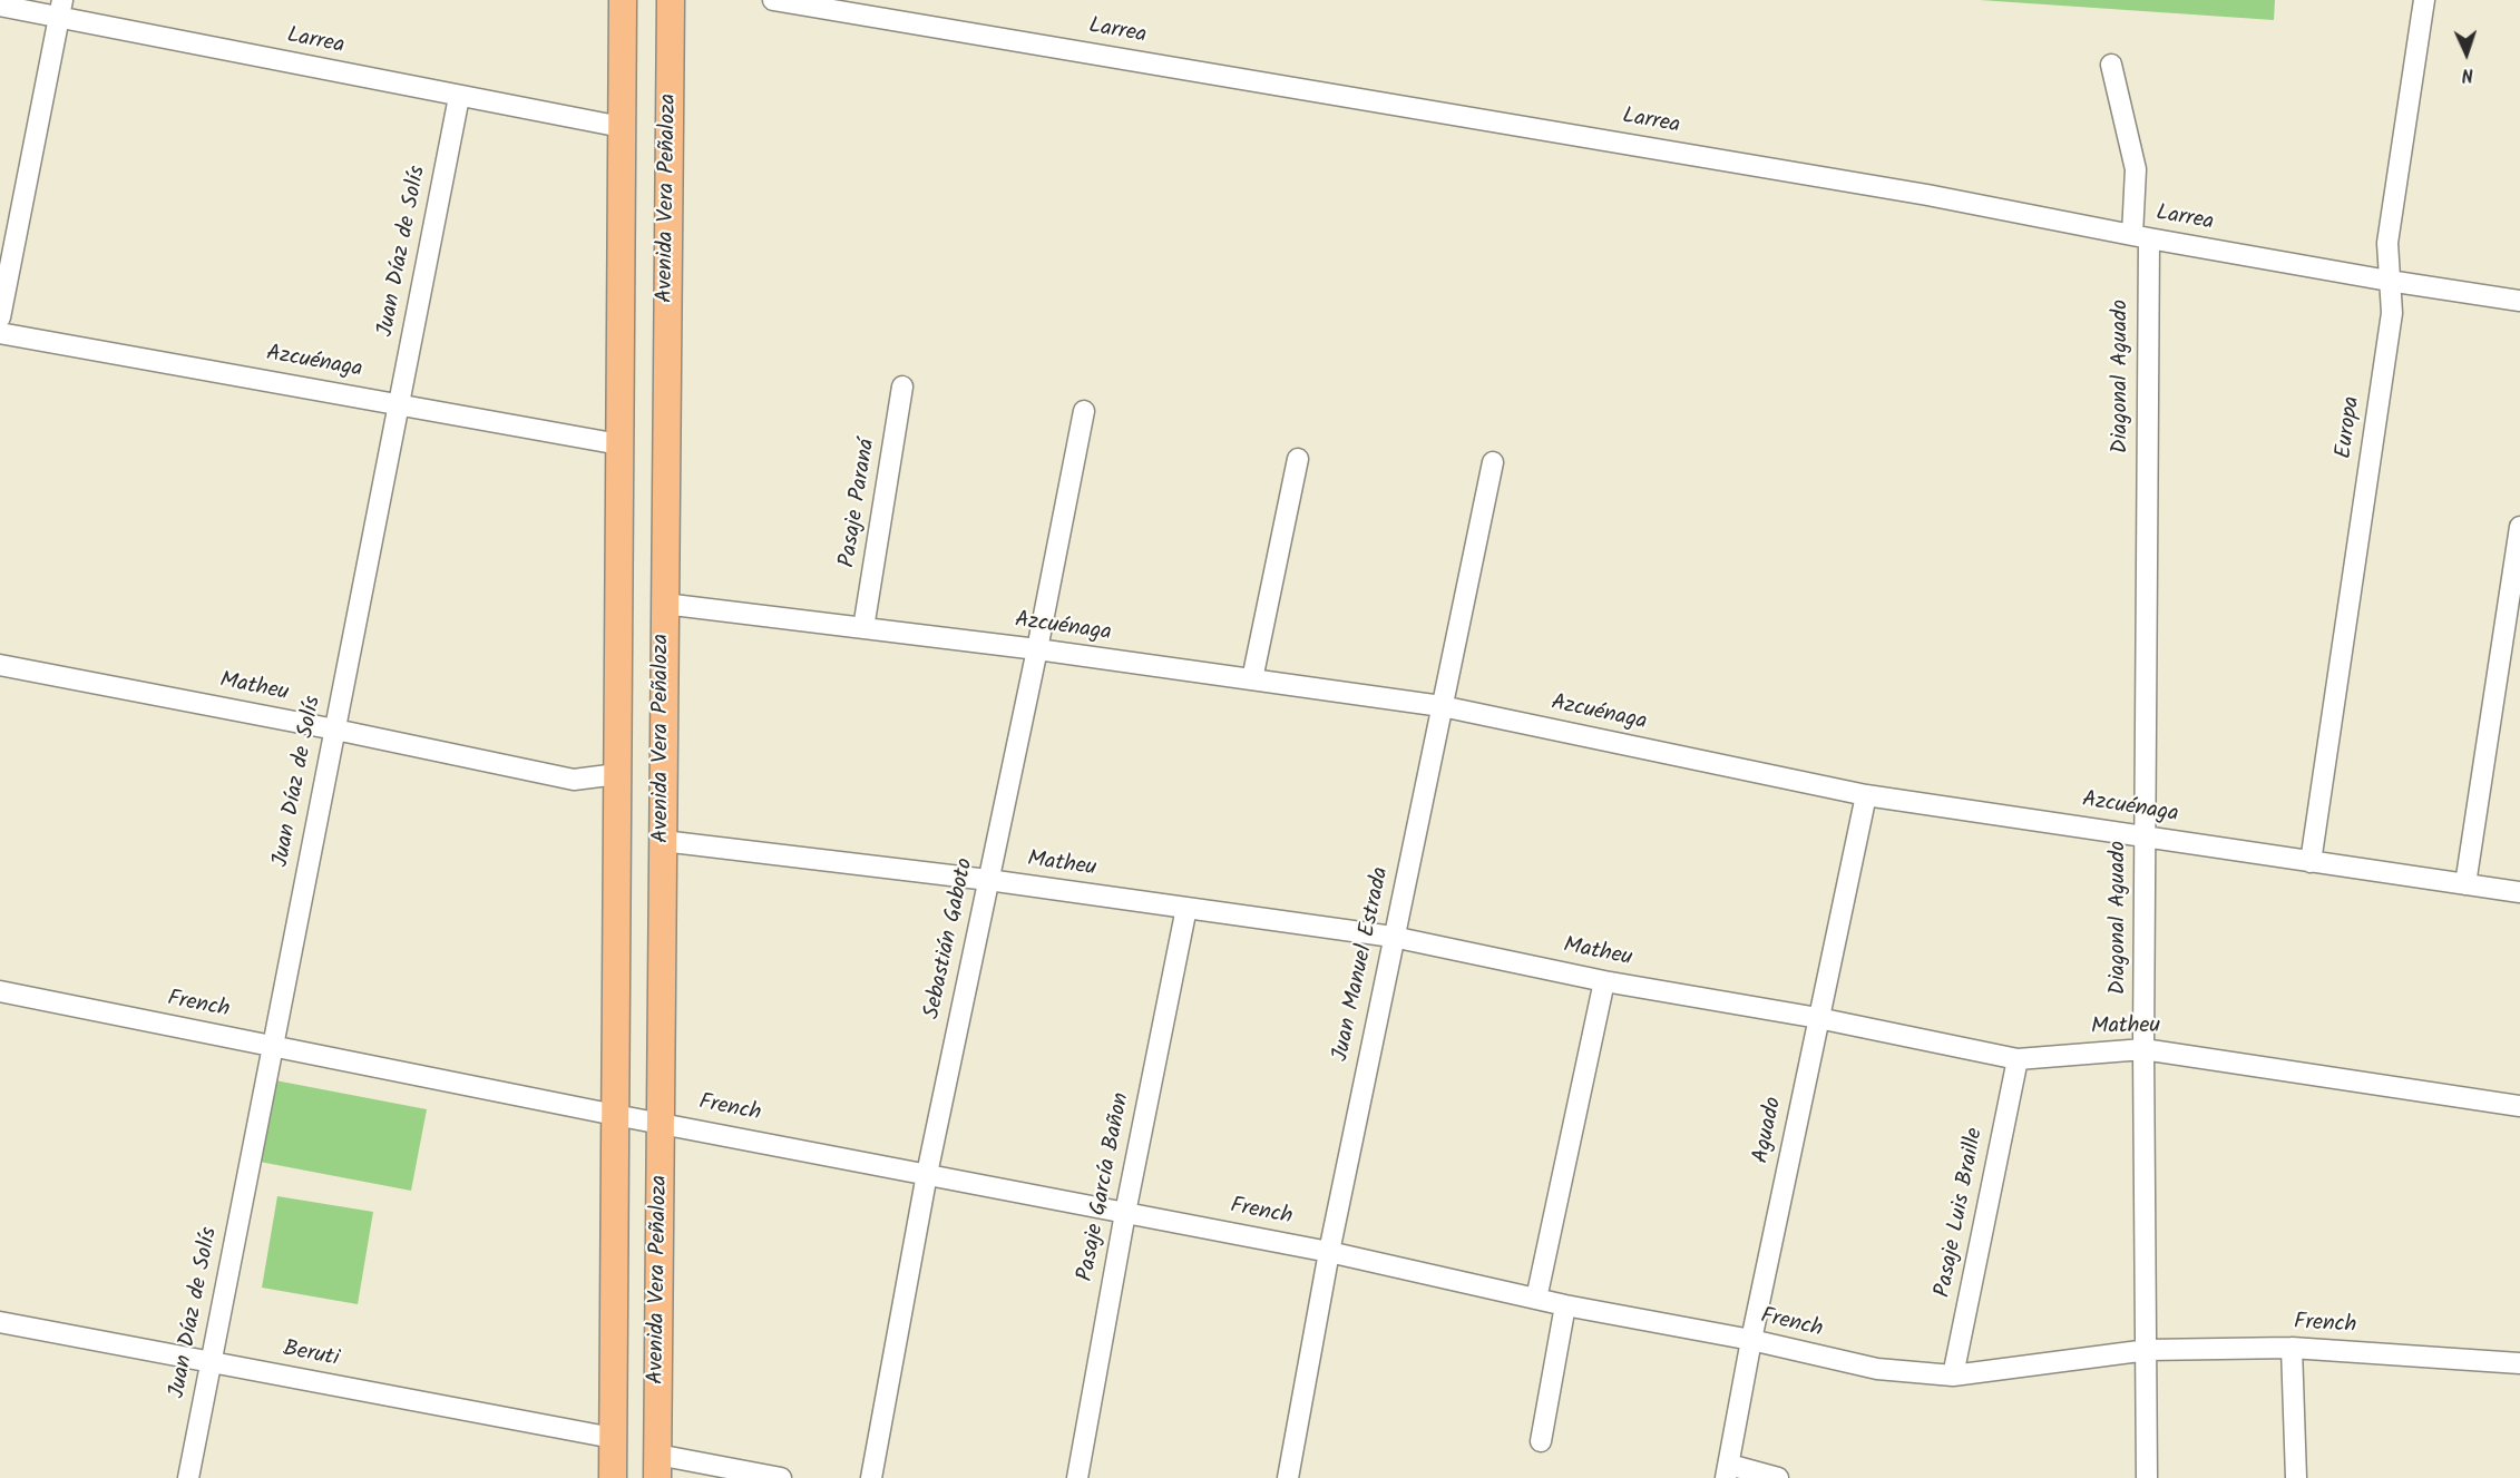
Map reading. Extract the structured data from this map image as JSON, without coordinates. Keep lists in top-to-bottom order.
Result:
{
  "streets": {
    "main road": ["Avenida Vera Peñaloza"],
    "street": [
      "Larrea",
      "Juan Díaz de Solís",
      "Azcuénaga",
      "Diagonal Aguado",
      "Europa",
      "Pasaje Paraná",
      "Matheu",
      "Sebastián Gaboto",
      "Juan Manuel Estrada",
      "French",
      "Aguado",
      "Pasaje García Bañon",
      "Pasaje Luis Braille",
      "Beruti"
    ]
  },
  "crossings": [
    ["Larrea", "Avenida Vera Peñaloza"],
    ["Larrea", "Juan Díaz de Solís"],
    ["Larrea", "Diagonal Aguado"],
    ["Larrea", "Europa"],
    ["Avenida Vera Peñaloza", "Azcuénaga"],
    ["Avenida Vera Peñaloza", "Matheu"],
    ["Avenida Vera Peñaloza", "French"],
    ["Avenida Vera Peñaloza", "Beruti"],
    ["Juan Díaz de Solís", "Azcuénaga"],
    ["Juan Díaz de Solís", "Matheu"],
    ["Juan Díaz de Solís", "French"],
    ["Juan Díaz de Solís", "Beruti"],
    ["Azcuénaga", "Diagonal Aguado"],
    ["Azcuénaga", "Europa"],
    ["Azcuénaga", "Pasaje Paraná"],
    ["Azcuénaga", "Sebastián Gaboto"],
    ["Azcuénaga", "Juan Manuel Estrada"],
    ["Azcuénaga", "Aguado"],
    ["Diagonal Aguado", "Matheu"],
    ["Diagonal Aguado", "French"],
    ["Matheu", "Sebastián Gaboto"],
    ["Matheu", "Juan Manuel Estrada"],
    ["Matheu", "Aguado"],
    ["Matheu", "Pasaje García Bañon"],
    ["Matheu", "Pasaje Luis Braille"],
    ["Sebastián Gaboto", "French"],
    ["Juan Manuel Estrada", "French"],
    ["French", "Aguado"],
    ["French", "Pasaje García Bañon"],
    ["French", "Pasaje Luis Braille"]
  ],
  "north": "bottom"
}
